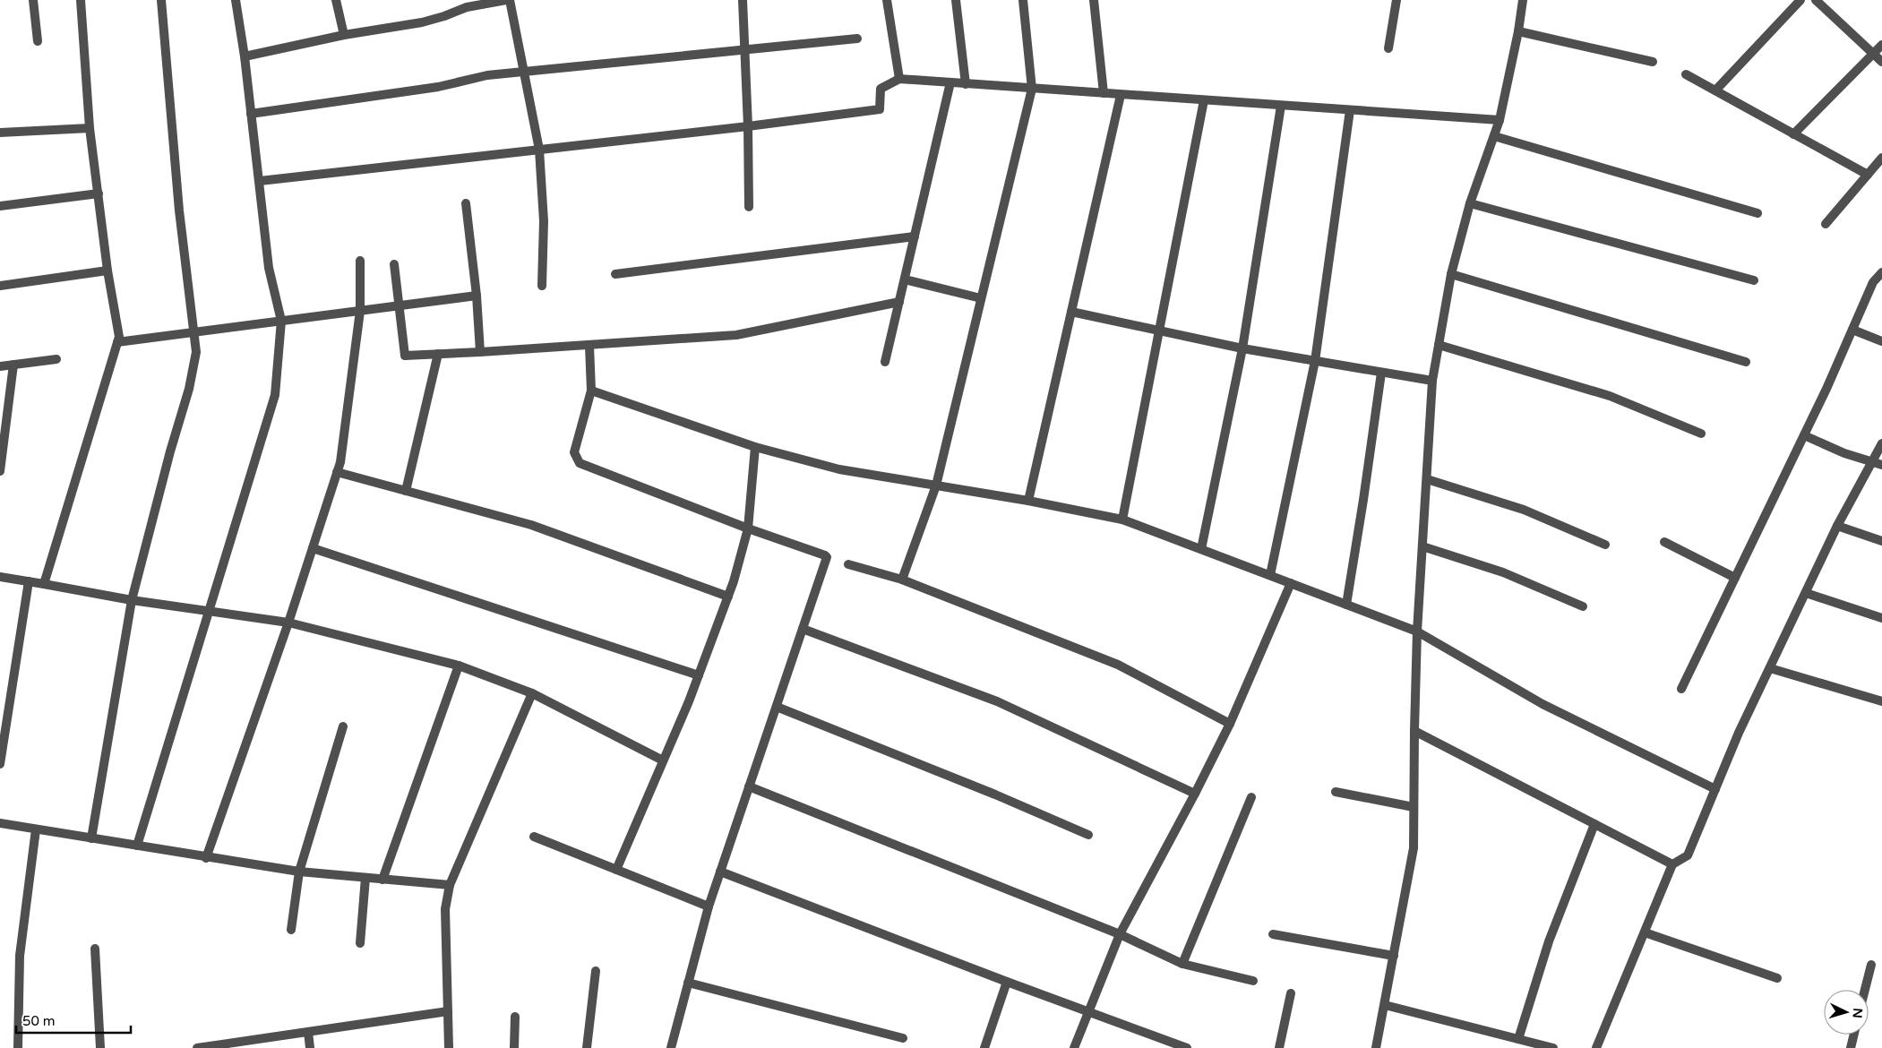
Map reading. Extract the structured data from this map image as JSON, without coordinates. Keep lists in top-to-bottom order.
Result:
{
  "scale_bar": "50 m",
  "north": "right"
}
